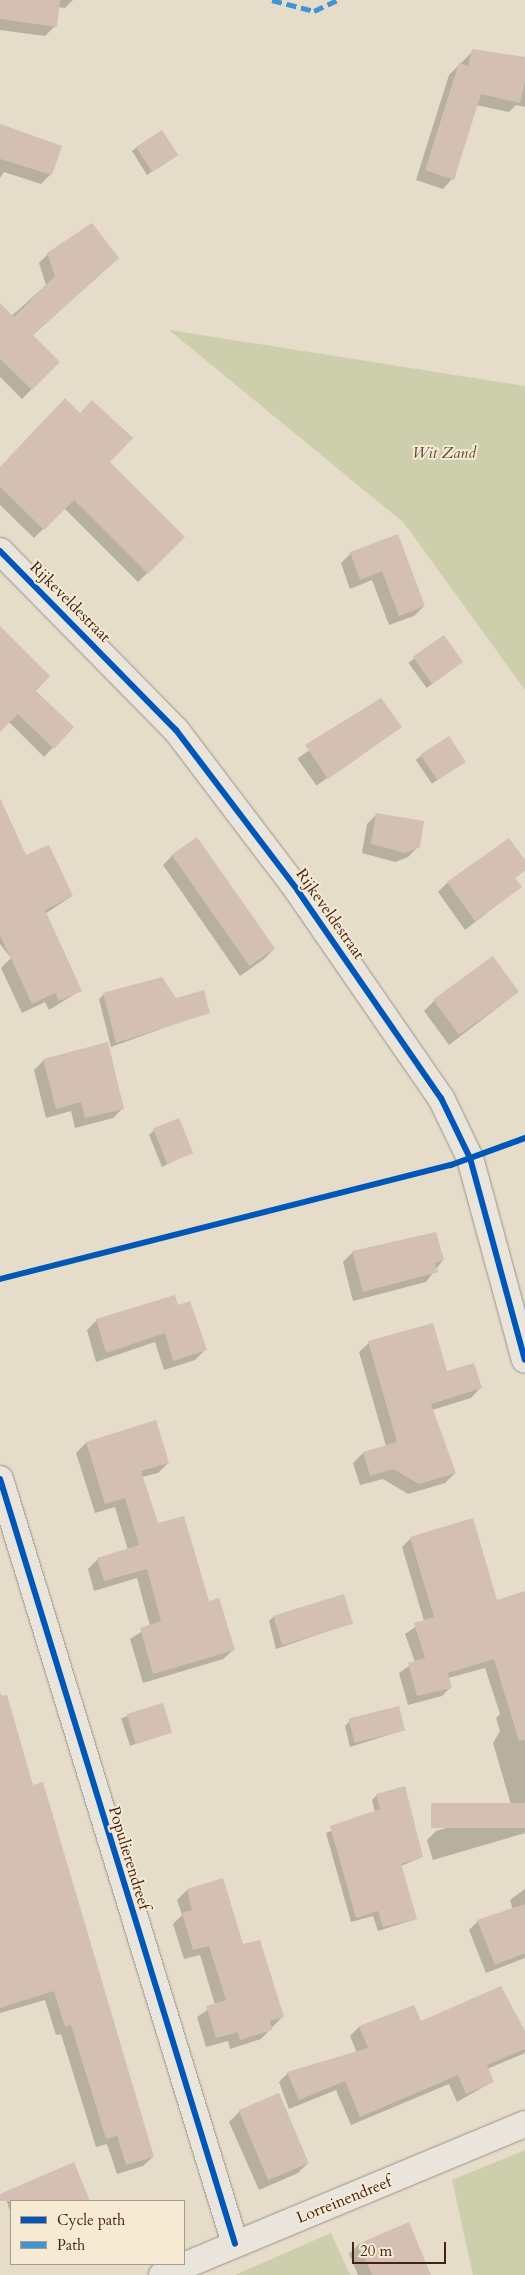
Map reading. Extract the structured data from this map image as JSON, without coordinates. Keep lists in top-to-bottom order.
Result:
{
  "streets": {
    "street": ["Rijkeveldestraat", "Populierendreef", "Lorreinendreef"]
  },
  "crossings": [
    ["Populierendreef", "Lorreinendreef"]
  ],
  "parks": ["Wit Zand"],
  "legend": ["Cycle path", "Path"],
  "scale_bar": "20 m"
}
